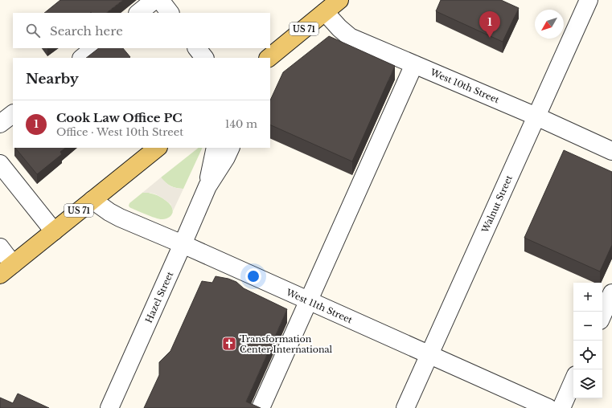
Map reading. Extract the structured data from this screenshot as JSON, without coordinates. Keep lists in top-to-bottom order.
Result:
{
  "streets": {
    "main road": ["US 71"],
    "street": [
      "West 10th Street",
      "Walnut Street",
      "Hazel Street",
      "West 11th Street"
    ]
  },
  "crossings": [
    ["US 71", "West 10th Street"],
    ["US 71", "West 11th Street"],
    ["West 10th Street", "Walnut Street"],
    ["Walnut Street", "West 11th Street"],
    ["Hazel Street", "West 11th Street"]
  ],
  "places": {
    "church": ["Transformation Center International"]
  },
  "north": "bottom left",
  "page": {
    "pins": "1",
    "search": "Search here",
    "heading": "Nearby",
    "list": [
      {
        "mark": "1",
        "name": "Cook Law Office PC",
        "note": "Office · West 10th Street",
        "value": "140 m"
      }
    ],
    "map_buttons": ["+", "−"]
  }
}
